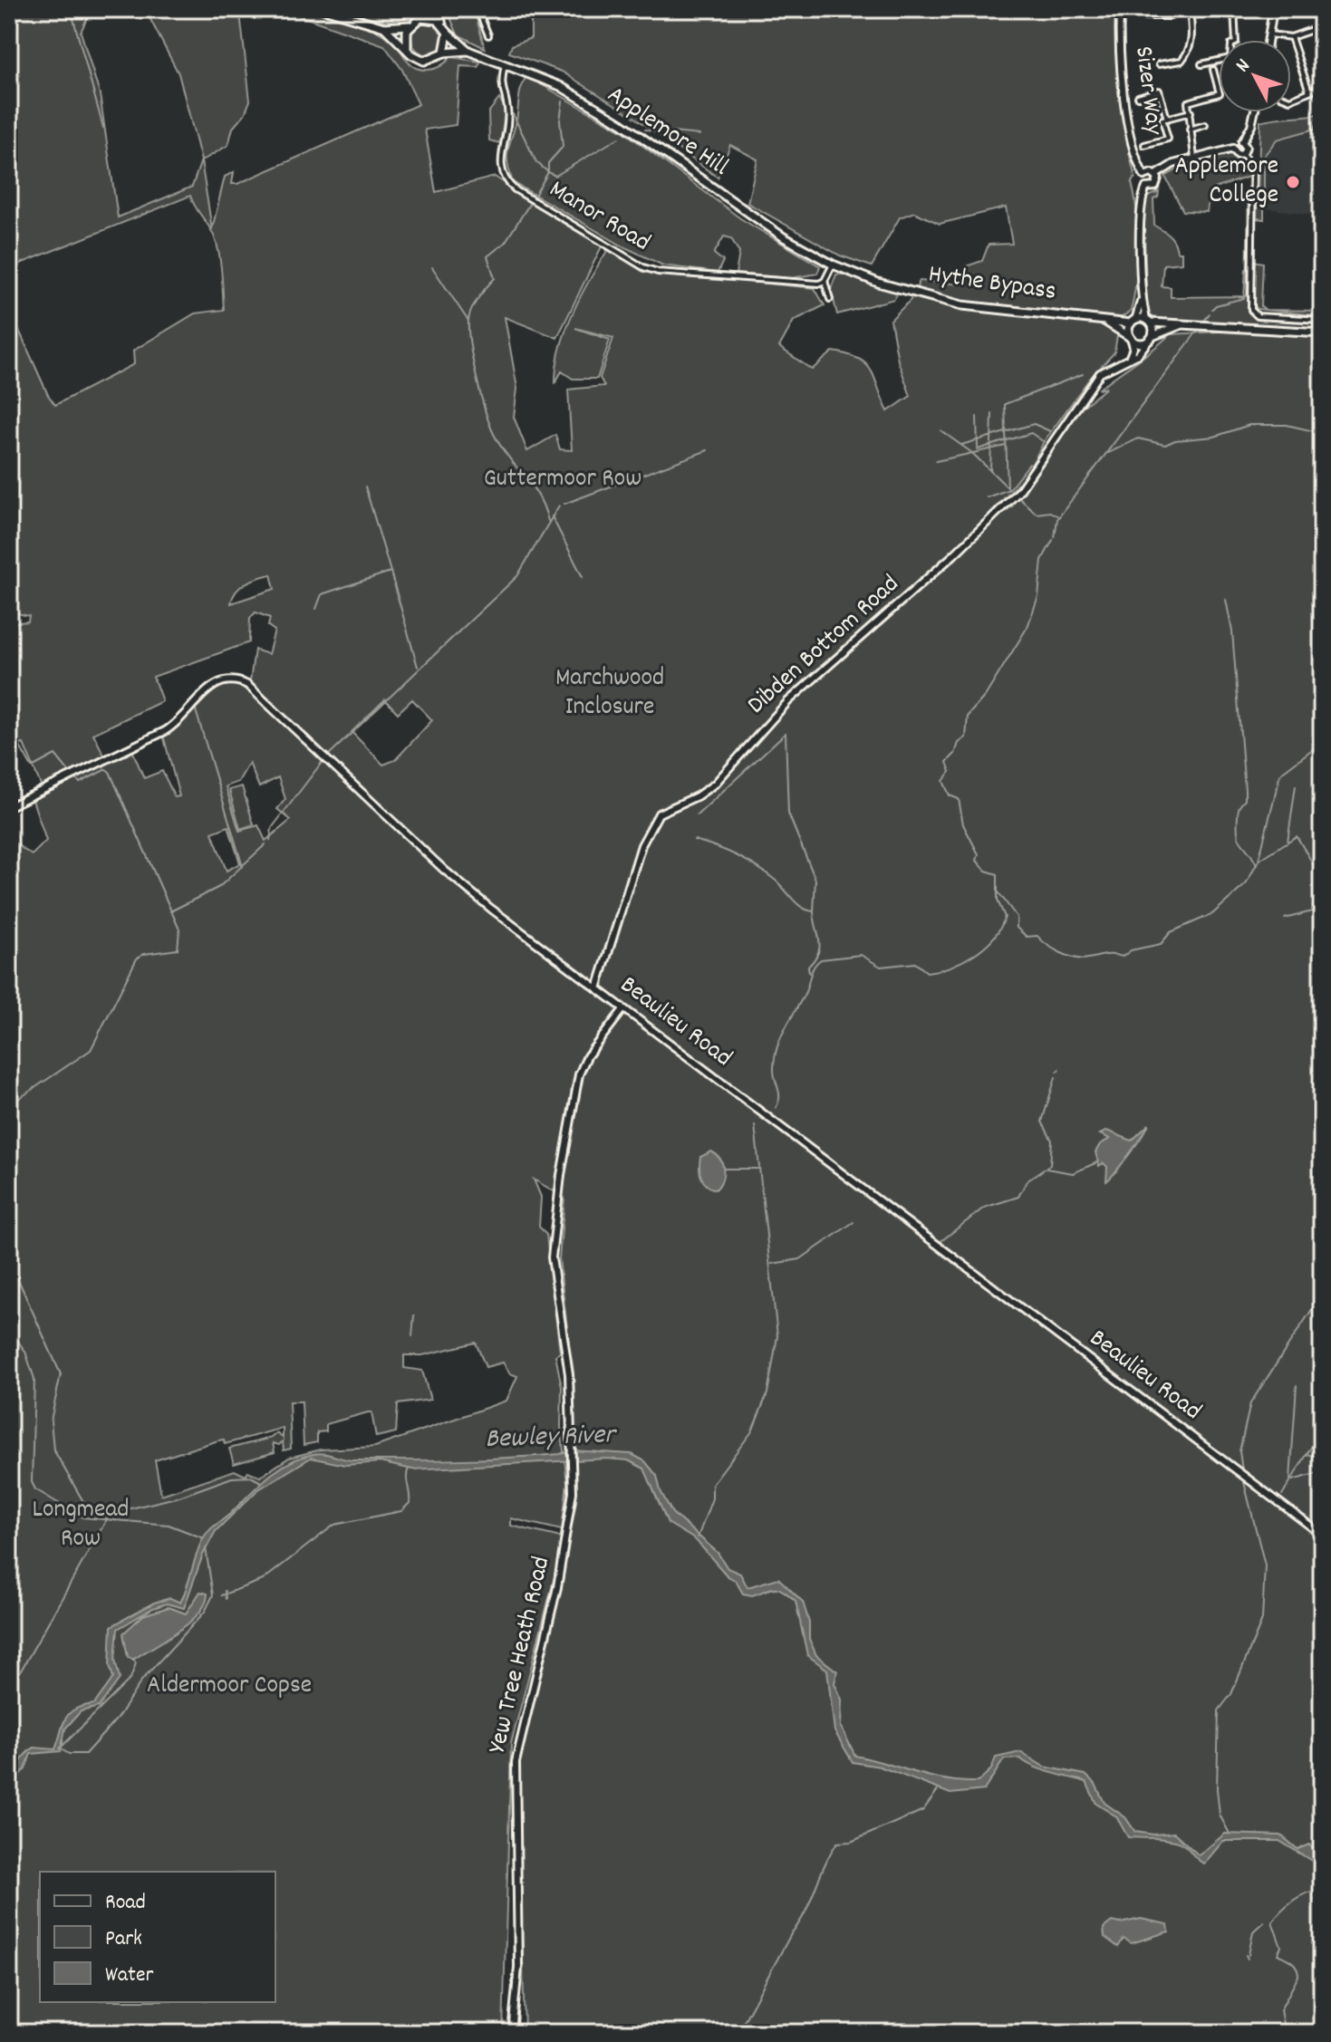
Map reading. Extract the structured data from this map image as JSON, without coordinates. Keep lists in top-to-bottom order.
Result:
{
  "streets": {
    "main road": ["Applemore Hill", "Hythe Bypass"],
    "street": [
      "Sizer Way",
      "Manor Road",
      "Dibden Bottom Road",
      "Beaulieu Road",
      "Yew Tree Heath Road"
    ]
  },
  "crossings": [
    ["Applemore Hill", "Manor Road"],
    ["Applemore Hill", "Hythe Bypass"],
    ["Dibden Bottom Road", "Beaulieu Road"],
    ["Beaulieu Road", "Yew Tree Heath Road"]
  ],
  "water": ["Bewley River"],
  "parks": [
    "Guttermoor Row",
    "Marchwood Inclosure",
    "Longmead Row",
    "Aldermoor Copse"
  ],
  "places": ["Applemore College"],
  "legend": ["Road", "Park", "Water"],
  "north": "top left"
}
